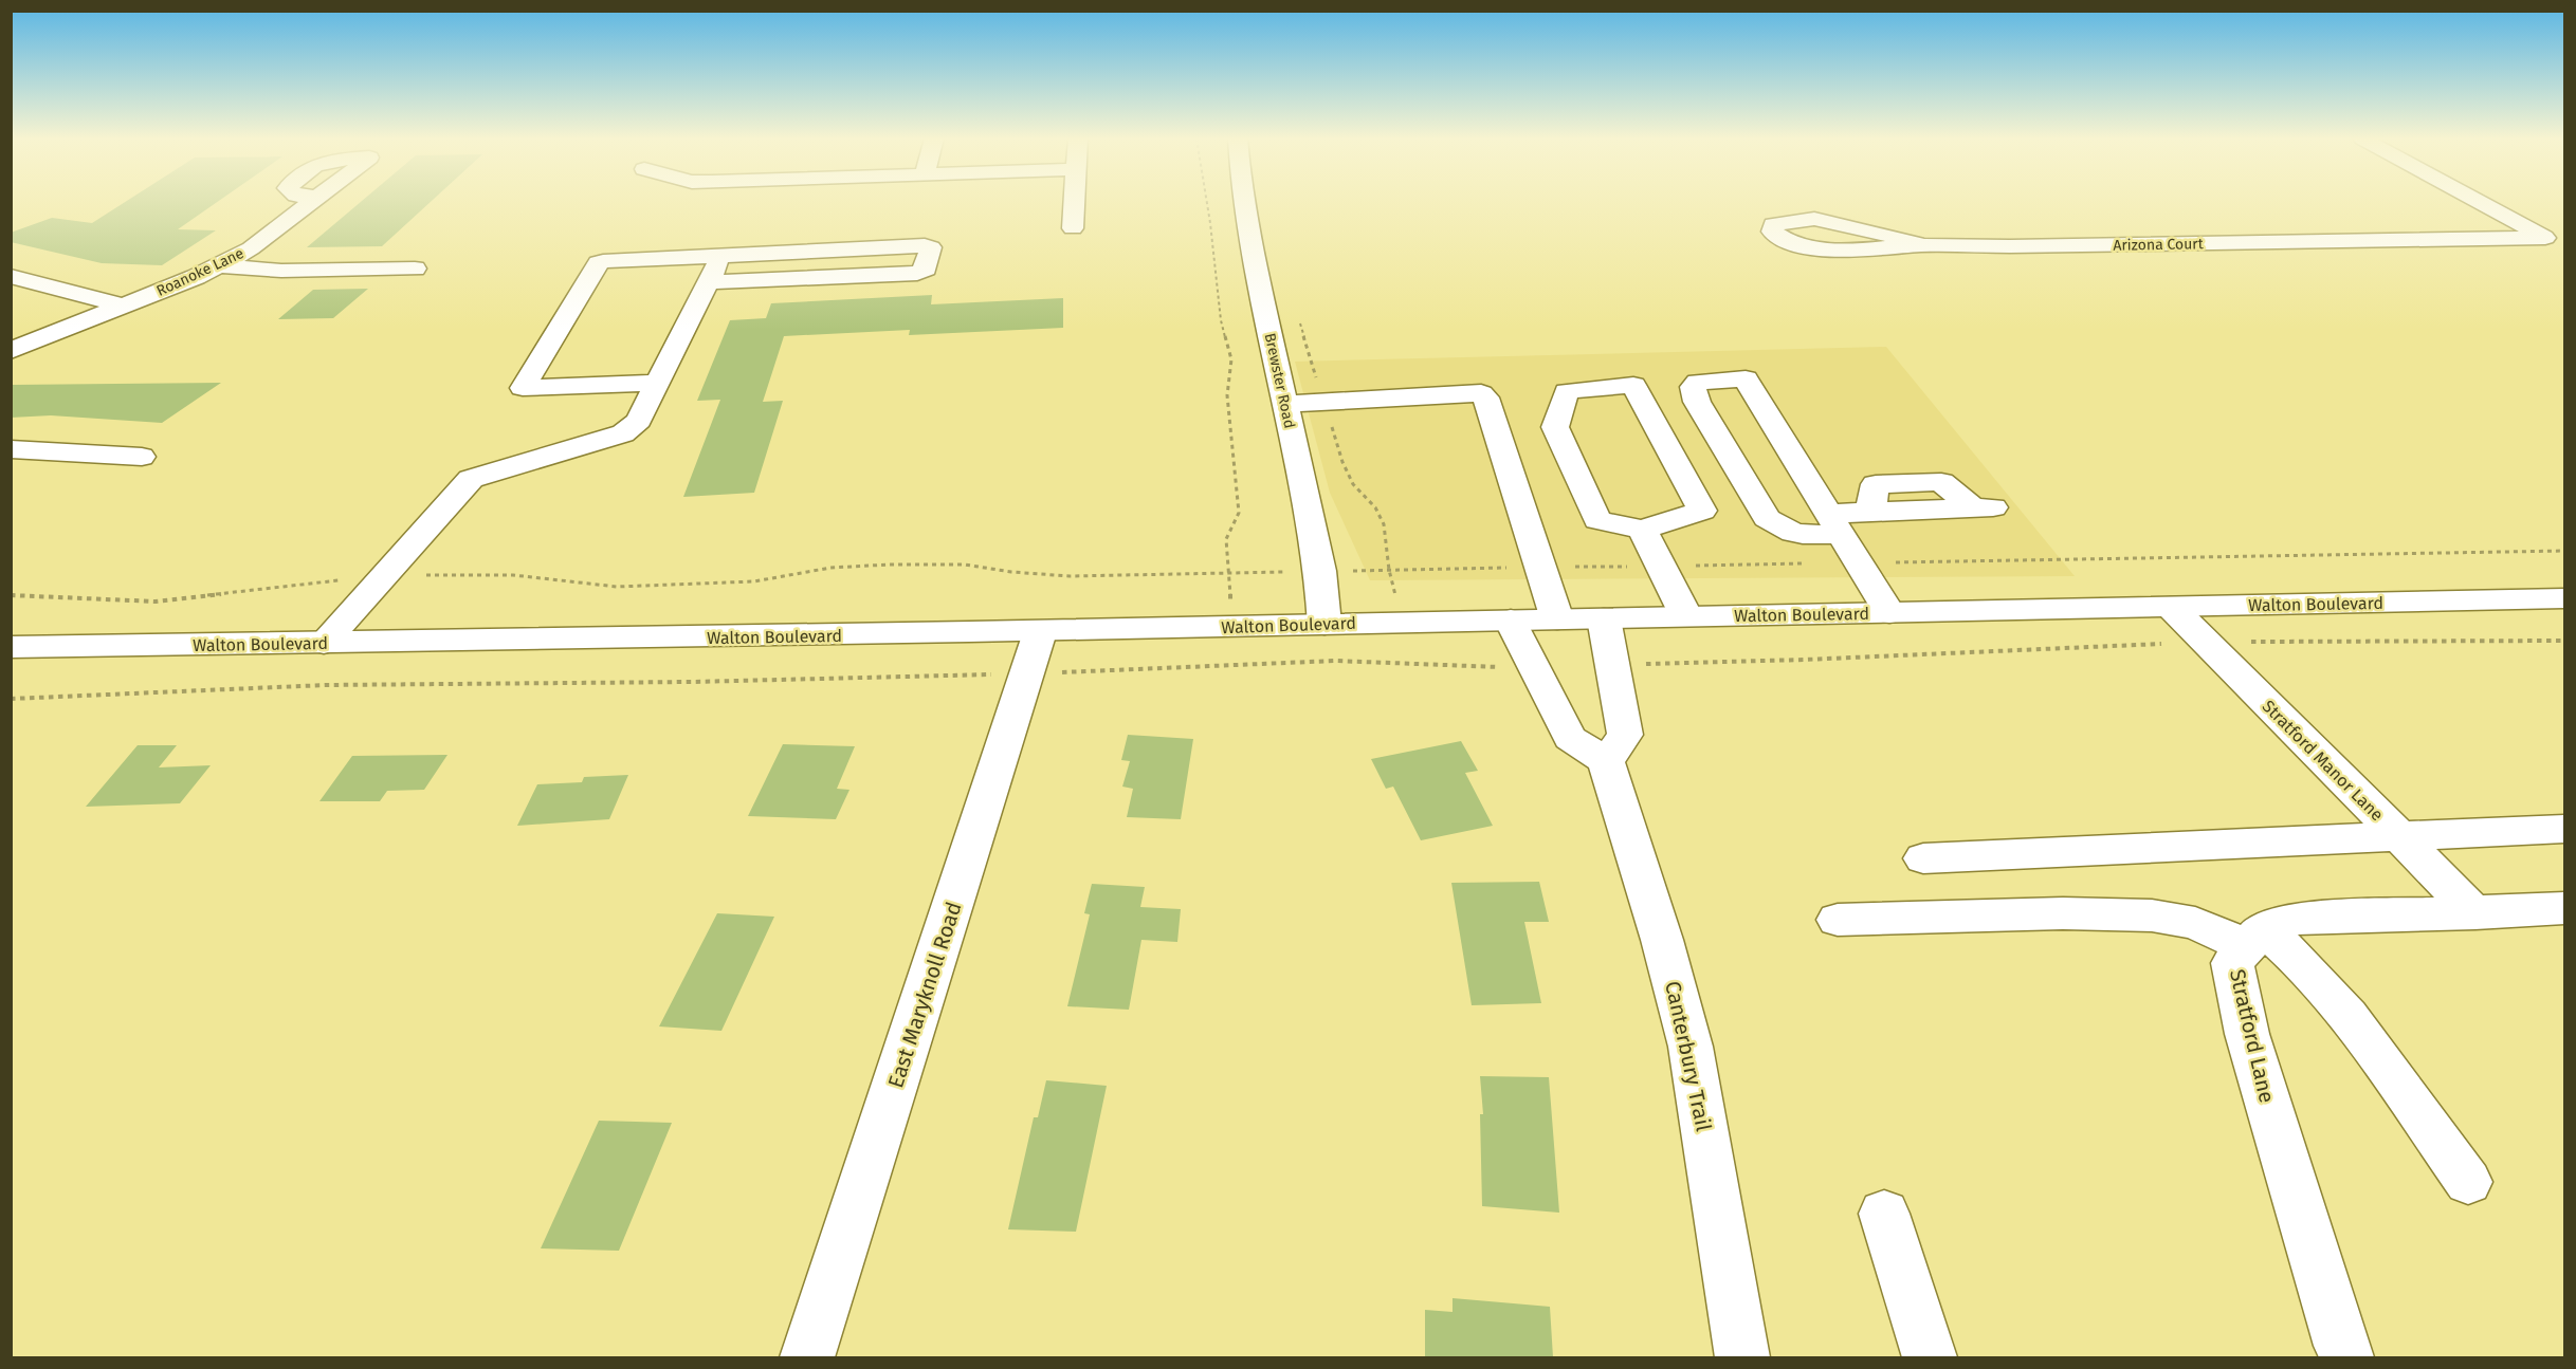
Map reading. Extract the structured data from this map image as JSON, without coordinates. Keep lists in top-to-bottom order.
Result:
{
  "streets": {
    "street": [
      "Arizona Court",
      "Roanoke Lane",
      "Brewster Road",
      "Walton Boulevard",
      "Stratford Manor Lane",
      "East Maryknoll Road",
      "Stratford Lane",
      "Canterbury Trail"
    ]
  },
  "crossings": [
    ["Brewster Road", "Walton Boulevard"],
    ["Walton Boulevard", "Stratford Manor Lane"],
    ["Walton Boulevard", "East Maryknoll Road"]
  ]
}
